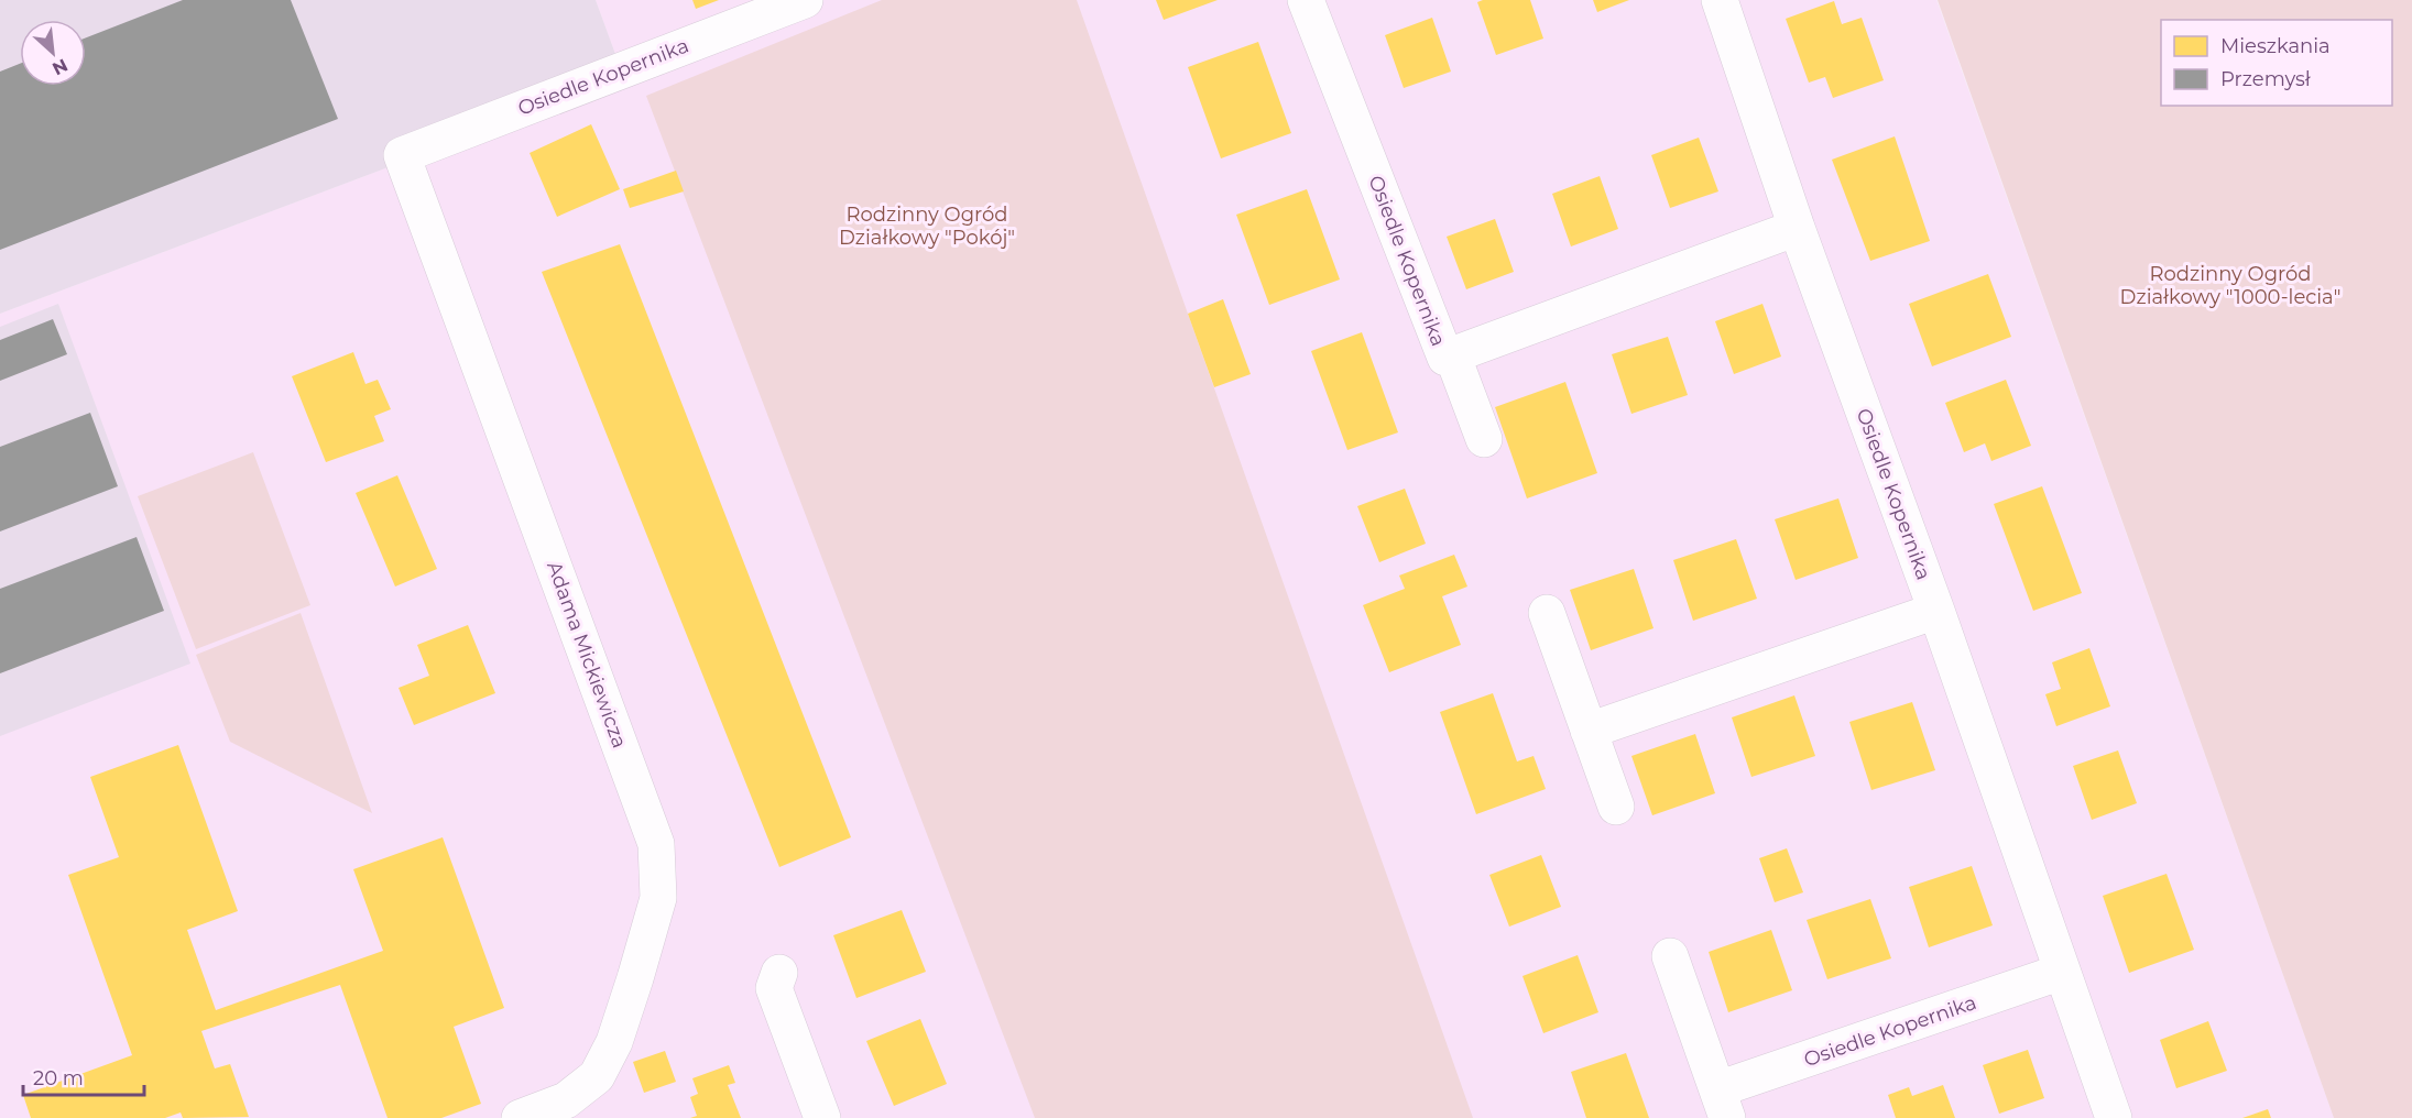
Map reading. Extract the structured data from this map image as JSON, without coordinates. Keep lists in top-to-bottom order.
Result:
{
  "streets": {
    "street": ["Osiedle Kopernika", "Adama Mickiewicza"]
  },
  "crossings": [
    ["Osiedle Kopernika", "Adama Mickiewicza"]
  ],
  "parks": ["Rodzinny Ogród Działkowy \"Pokój\"", "Rodzinny Ogród Działkowy \"1000-lecia\""],
  "legend": ["Mieszkania", "Przemysł"],
  "scale_bar": "20 m",
  "north": "bottom right"
}
